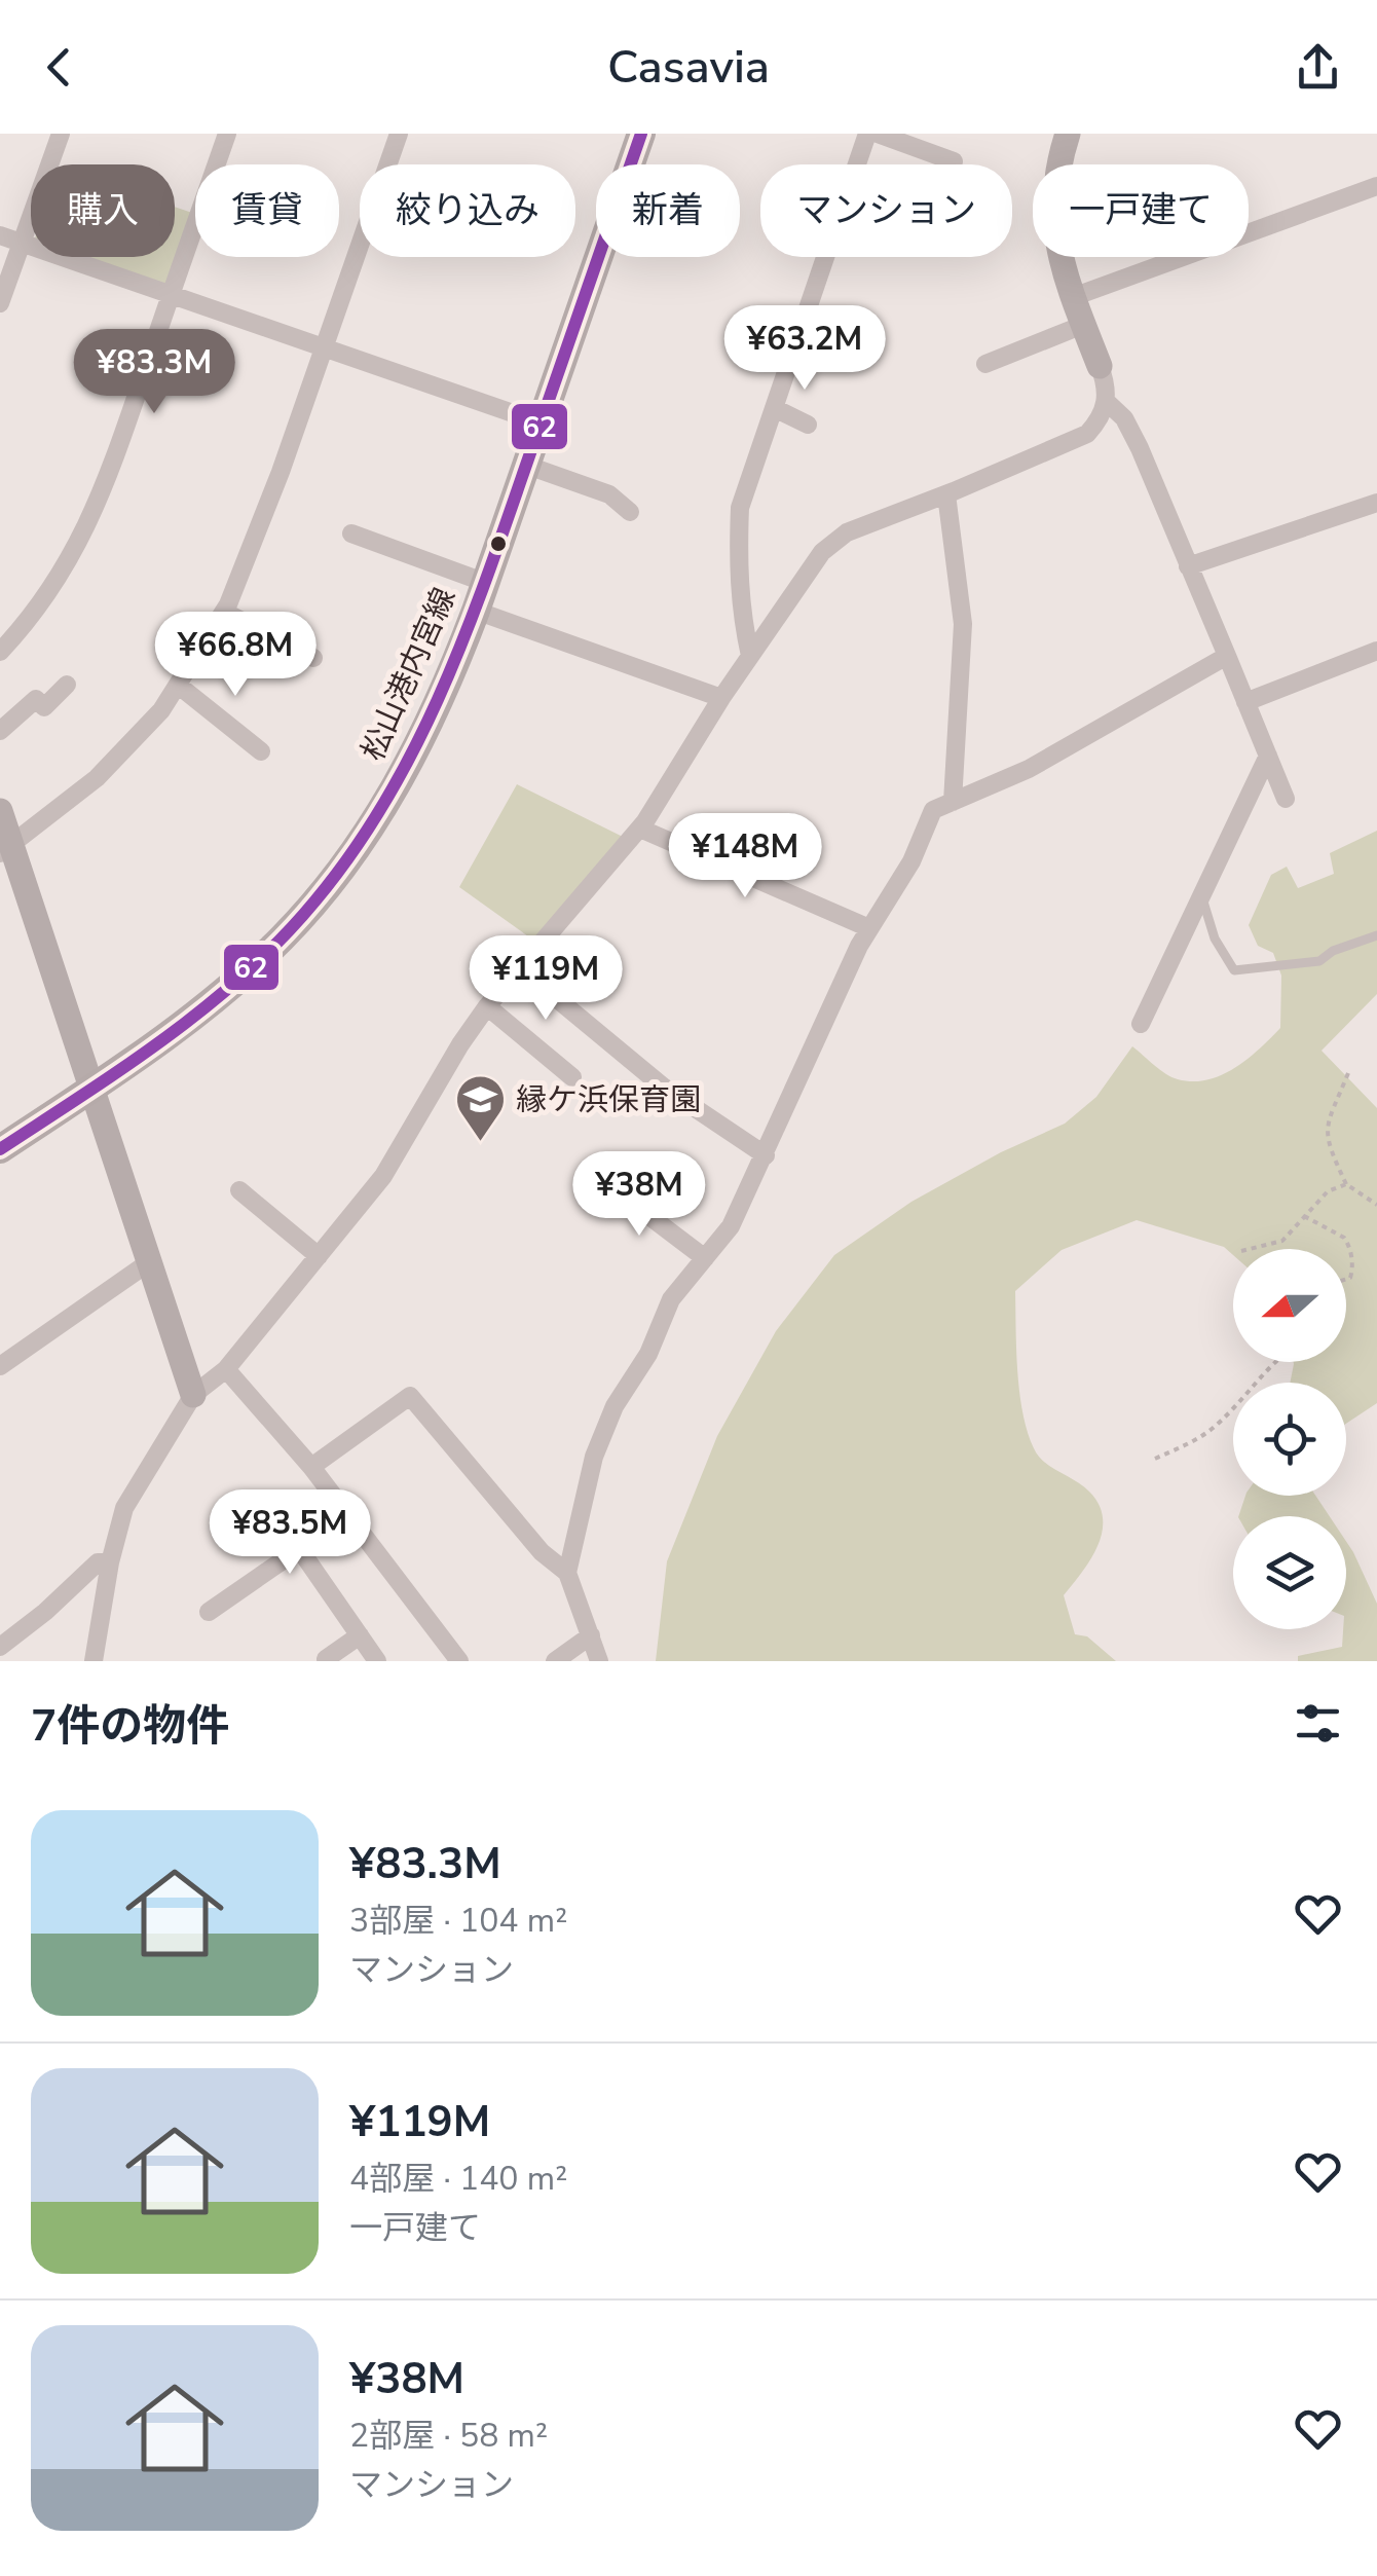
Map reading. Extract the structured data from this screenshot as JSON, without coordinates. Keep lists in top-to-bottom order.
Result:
{
  "streets": {
    "main road": ["松山港内宮線"]
  },
  "places": {
    "school or university": ["縁ケ浜保育園"]
  },
  "lines": ["transit line 62"],
  "north": "left",
  "page": {
    "header": "Casavia",
    "chip": [
      "購入",
      "賃貸",
      "絞り込み",
      "新着",
      "マンション",
      "一戸建て"
    ],
    "price": [
      "¥63.2M",
      "¥83.3M",
      "¥66.8M",
      "¥148M",
      "¥119M",
      "¥38M",
      "¥83.5M"
    ],
    "heading": "7件の物件",
    "list": [
      {
        "name": "¥83.3M",
        "note": "3部屋 · 104 m² · マンション"
      },
      {
        "name": "¥119M",
        "note": "4部屋 · 140 m² · 一戸建て"
      },
      {
        "name": "¥38M",
        "note": "2部屋 · 58 m² · マンション"
      }
    ]
  }
}
